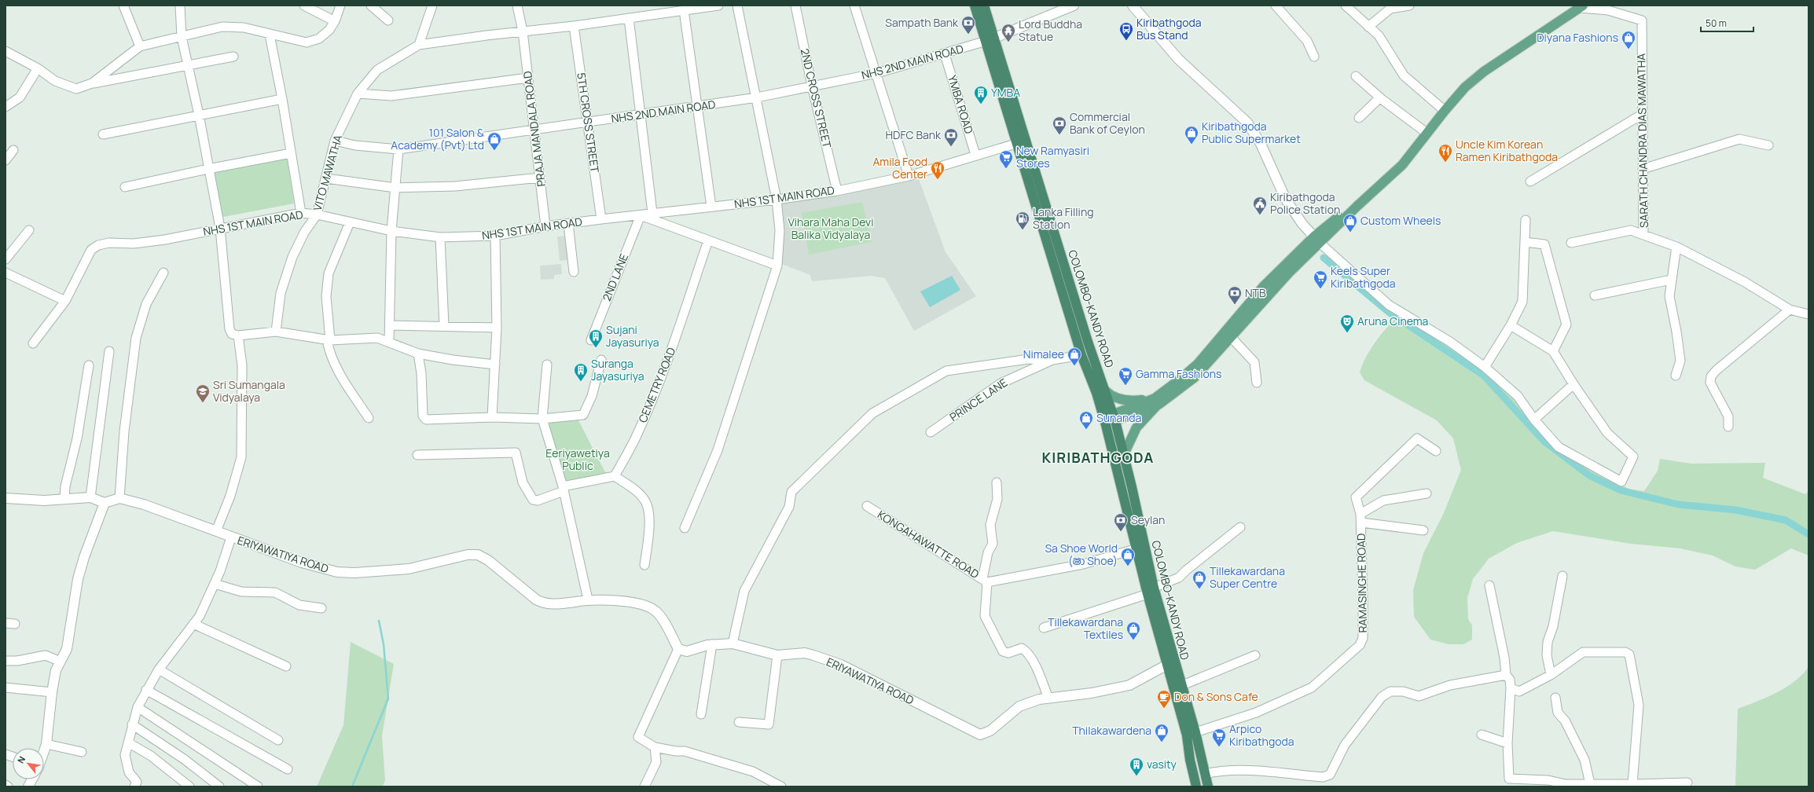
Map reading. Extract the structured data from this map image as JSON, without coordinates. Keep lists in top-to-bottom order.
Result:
{
  "streets": {
    "highway": ["COLOMBO-KANDY ROAD"],
    "street": [
      "NHS 2ND MAIN ROAD",
      "2ND CROSS STREET",
      "YMBA ROAD",
      "5TH CROSS STREET",
      "PRAJA MANDALA ROAD",
      "SARATH CHANDRA DIAS MAWATHA",
      "VITO MAWATHA",
      "NHS 1ST MAIN ROAD",
      "2ND LANE",
      "CEMETRY ROAD",
      "PRINCE LANE",
      "KONGAHAWATTE ROAD",
      "ERIYAWATIYA ROAD",
      "RAMASINGHE ROAD"
    ]
  },
  "crossings": [
    ["NHS 2ND MAIN ROAD", "2ND CROSS STREET"],
    ["NHS 2ND MAIN ROAD", "YMBA ROAD"],
    ["NHS 2ND MAIN ROAD", "5TH CROSS STREET"],
    ["NHS 2ND MAIN ROAD", "PRAJA MANDALA ROAD"],
    ["NHS 2ND MAIN ROAD", "VITO MAWATHA"],
    ["NHS 2ND MAIN ROAD", "COLOMBO-KANDY ROAD"],
    ["2ND CROSS STREET", "NHS 1ST MAIN ROAD"],
    ["YMBA ROAD", "NHS 1ST MAIN ROAD"],
    ["5TH CROSS STREET", "NHS 1ST MAIN ROAD"],
    ["PRAJA MANDALA ROAD", "NHS 1ST MAIN ROAD"],
    ["VITO MAWATHA", "NHS 1ST MAIN ROAD"],
    ["NHS 1ST MAIN ROAD", "2ND LANE"],
    ["NHS 1ST MAIN ROAD", "COLOMBO-KANDY ROAD"],
    ["COLOMBO-KANDY ROAD", "PRINCE LANE"],
    ["COLOMBO-KANDY ROAD", "KONGAHAWATTE ROAD"],
    ["COLOMBO-KANDY ROAD", "ERIYAWATIYA ROAD"],
    ["COLOMBO-KANDY ROAD", "RAMASINGHE ROAD"]
  ],
  "districts": ["KIRIBATHGODA"],
  "parks": ["Vihara Maha Devi Balika Vidyalaya", "Eeriyawetiya Public"],
  "places": {
    "bank": [
      "Sampath Bank",
      "Commercial Bank of Ceylon",
      "HDFC Bank",
      "NTB",
      "Seylan"
    ],
    "bus stop": ["Kiribathgoda Bus Stand"],
    "temple": ["Lord Buddha Statue"],
    "shop": [
      "Diyana Fashions",
      "Kiribathgoda Public Supermarket",
      "101 Salon & Academy (Pvt) Ltd",
      "Custom Wheels",
      "Nimalee",
      "Sunanda",
      "Sa Shoe World (ෂා Shoe)",
      "Tillekawardana Super Centre",
      "Tillekawardana Textiles",
      "Thilakawardena"
    ],
    "building": [
      "YMBA",
      "Sujani Jayasuriya",
      "Suranga Jayasuriya",
      "vasity"
    ],
    "restaurant": ["Uncle Kim Korean Ramen Kiribathgoda", "Amila Food Center"],
    "supermarket": [
      "New Ramyasiri Stores",
      "Keels Super Kiribathgoda",
      "Gamma Fashions",
      "Arpico Kiribathgoda"
    ],
    "public building": ["Kiribathgoda Police Station"],
    "fuel station": ["Lanka Filling Station"],
    "theatre": ["Aruna Cinema"],
    "school or university": ["Sri Sumangala Vidyalaya"],
    "cafe": ["Don & Sons Cafe"]
  },
  "scale_bar": "50 m",
  "north": "top left"
}
